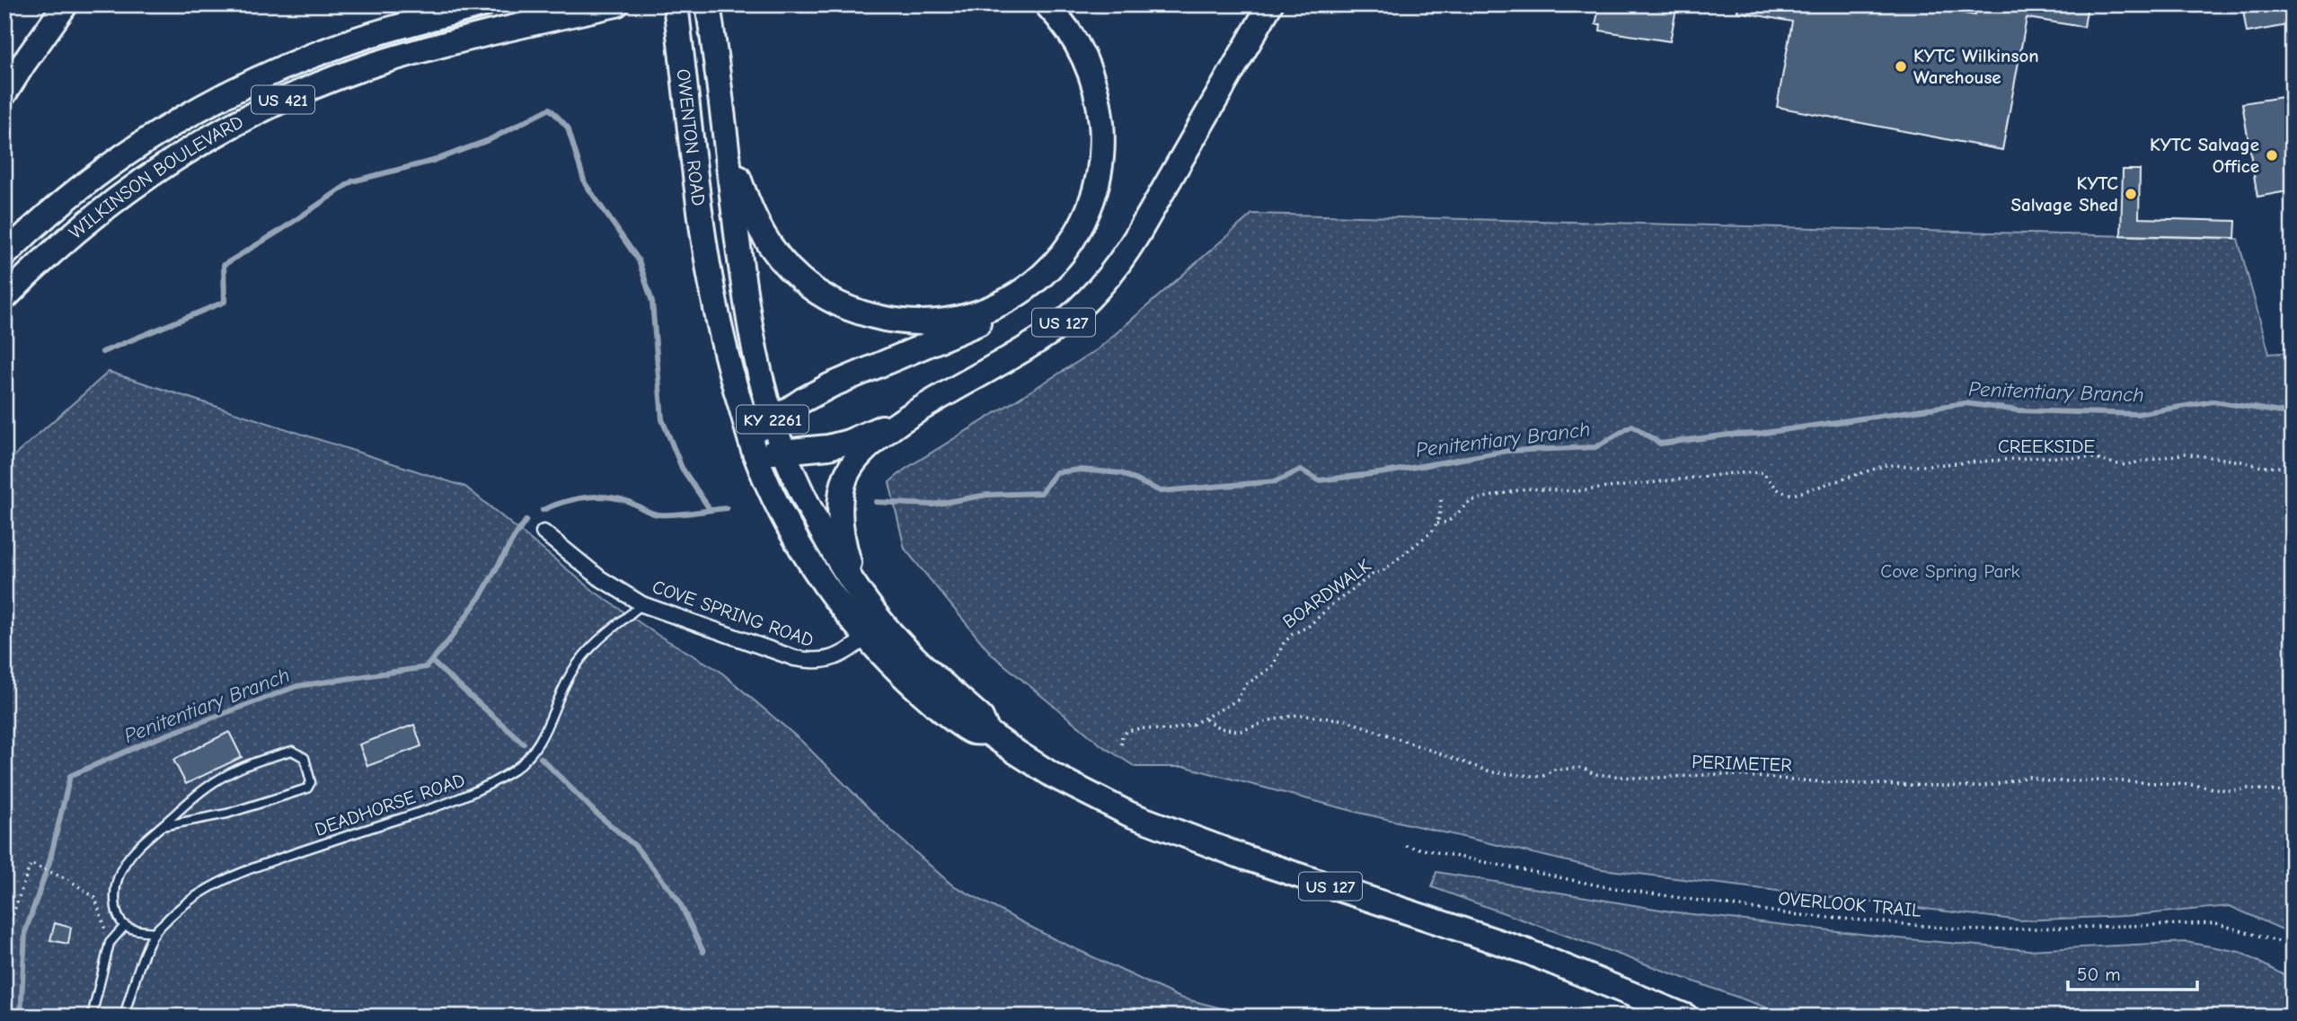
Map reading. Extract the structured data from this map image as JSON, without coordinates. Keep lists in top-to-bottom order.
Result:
{
  "streets": {
    "highway": [
      "US 421",
      "OWENTON ROAD",
      "WILKINSON BOULEVARD",
      "US 127",
      "KY 2261"
    ],
    "street": ["COVE SPRING ROAD"],
    "lane": ["DEADHORSE ROAD"],
    "path": [
      "CREEKSIDE",
      "BOARDWALK",
      "PERIMETER",
      "OVERLOOK TRAIL"
    ]
  },
  "crossings": [
    ["OWENTON ROAD", "US 127"],
    ["US 127", "KY 2261"],
    ["US 127", "COVE SPRING ROAD"],
    ["CREEKSIDE", "BOARDWALK"],
    ["BOARDWALK", "PERIMETER"],
    ["COVE SPRING ROAD", "DEADHORSE ROAD"]
  ],
  "water": ["Penitentiary Branch"],
  "parks": ["Cove Spring Park"],
  "places": ["KYTC Wilkinson Warehouse", "KYTC Salvage Office", "KYTC Salvage Shed"],
  "scale_bar": "50 m"
}
